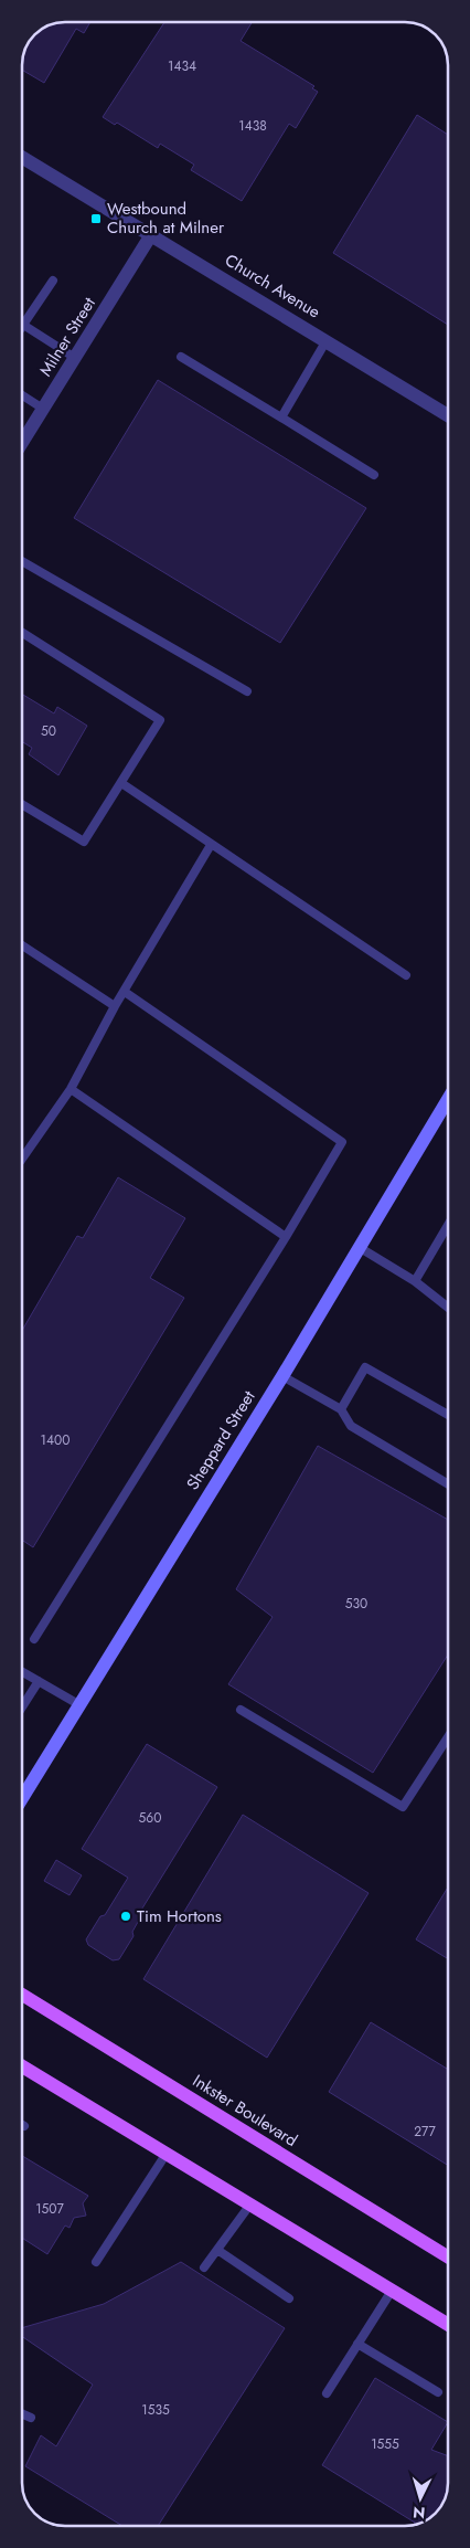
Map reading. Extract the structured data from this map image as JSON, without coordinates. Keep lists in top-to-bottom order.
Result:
{
  "streets": {
    "main road": ["Inkster Boulevard"],
    "street": ["Church Avenue", "Milner Street", "Sheppard Street"]
  },
  "crossings": [
    ["Church Avenue", "Milner Street"]
  ],
  "places": {
    "transit": ["Westbound Church at Milner"],
    "other": ["Tim Hortons"]
  },
  "house_numbers": [
    "1434",
    "1438",
    "50",
    "1400",
    "530",
    "560",
    "277",
    "1507",
    "1535",
    "1555"
  ],
  "north": "bottom"
}
